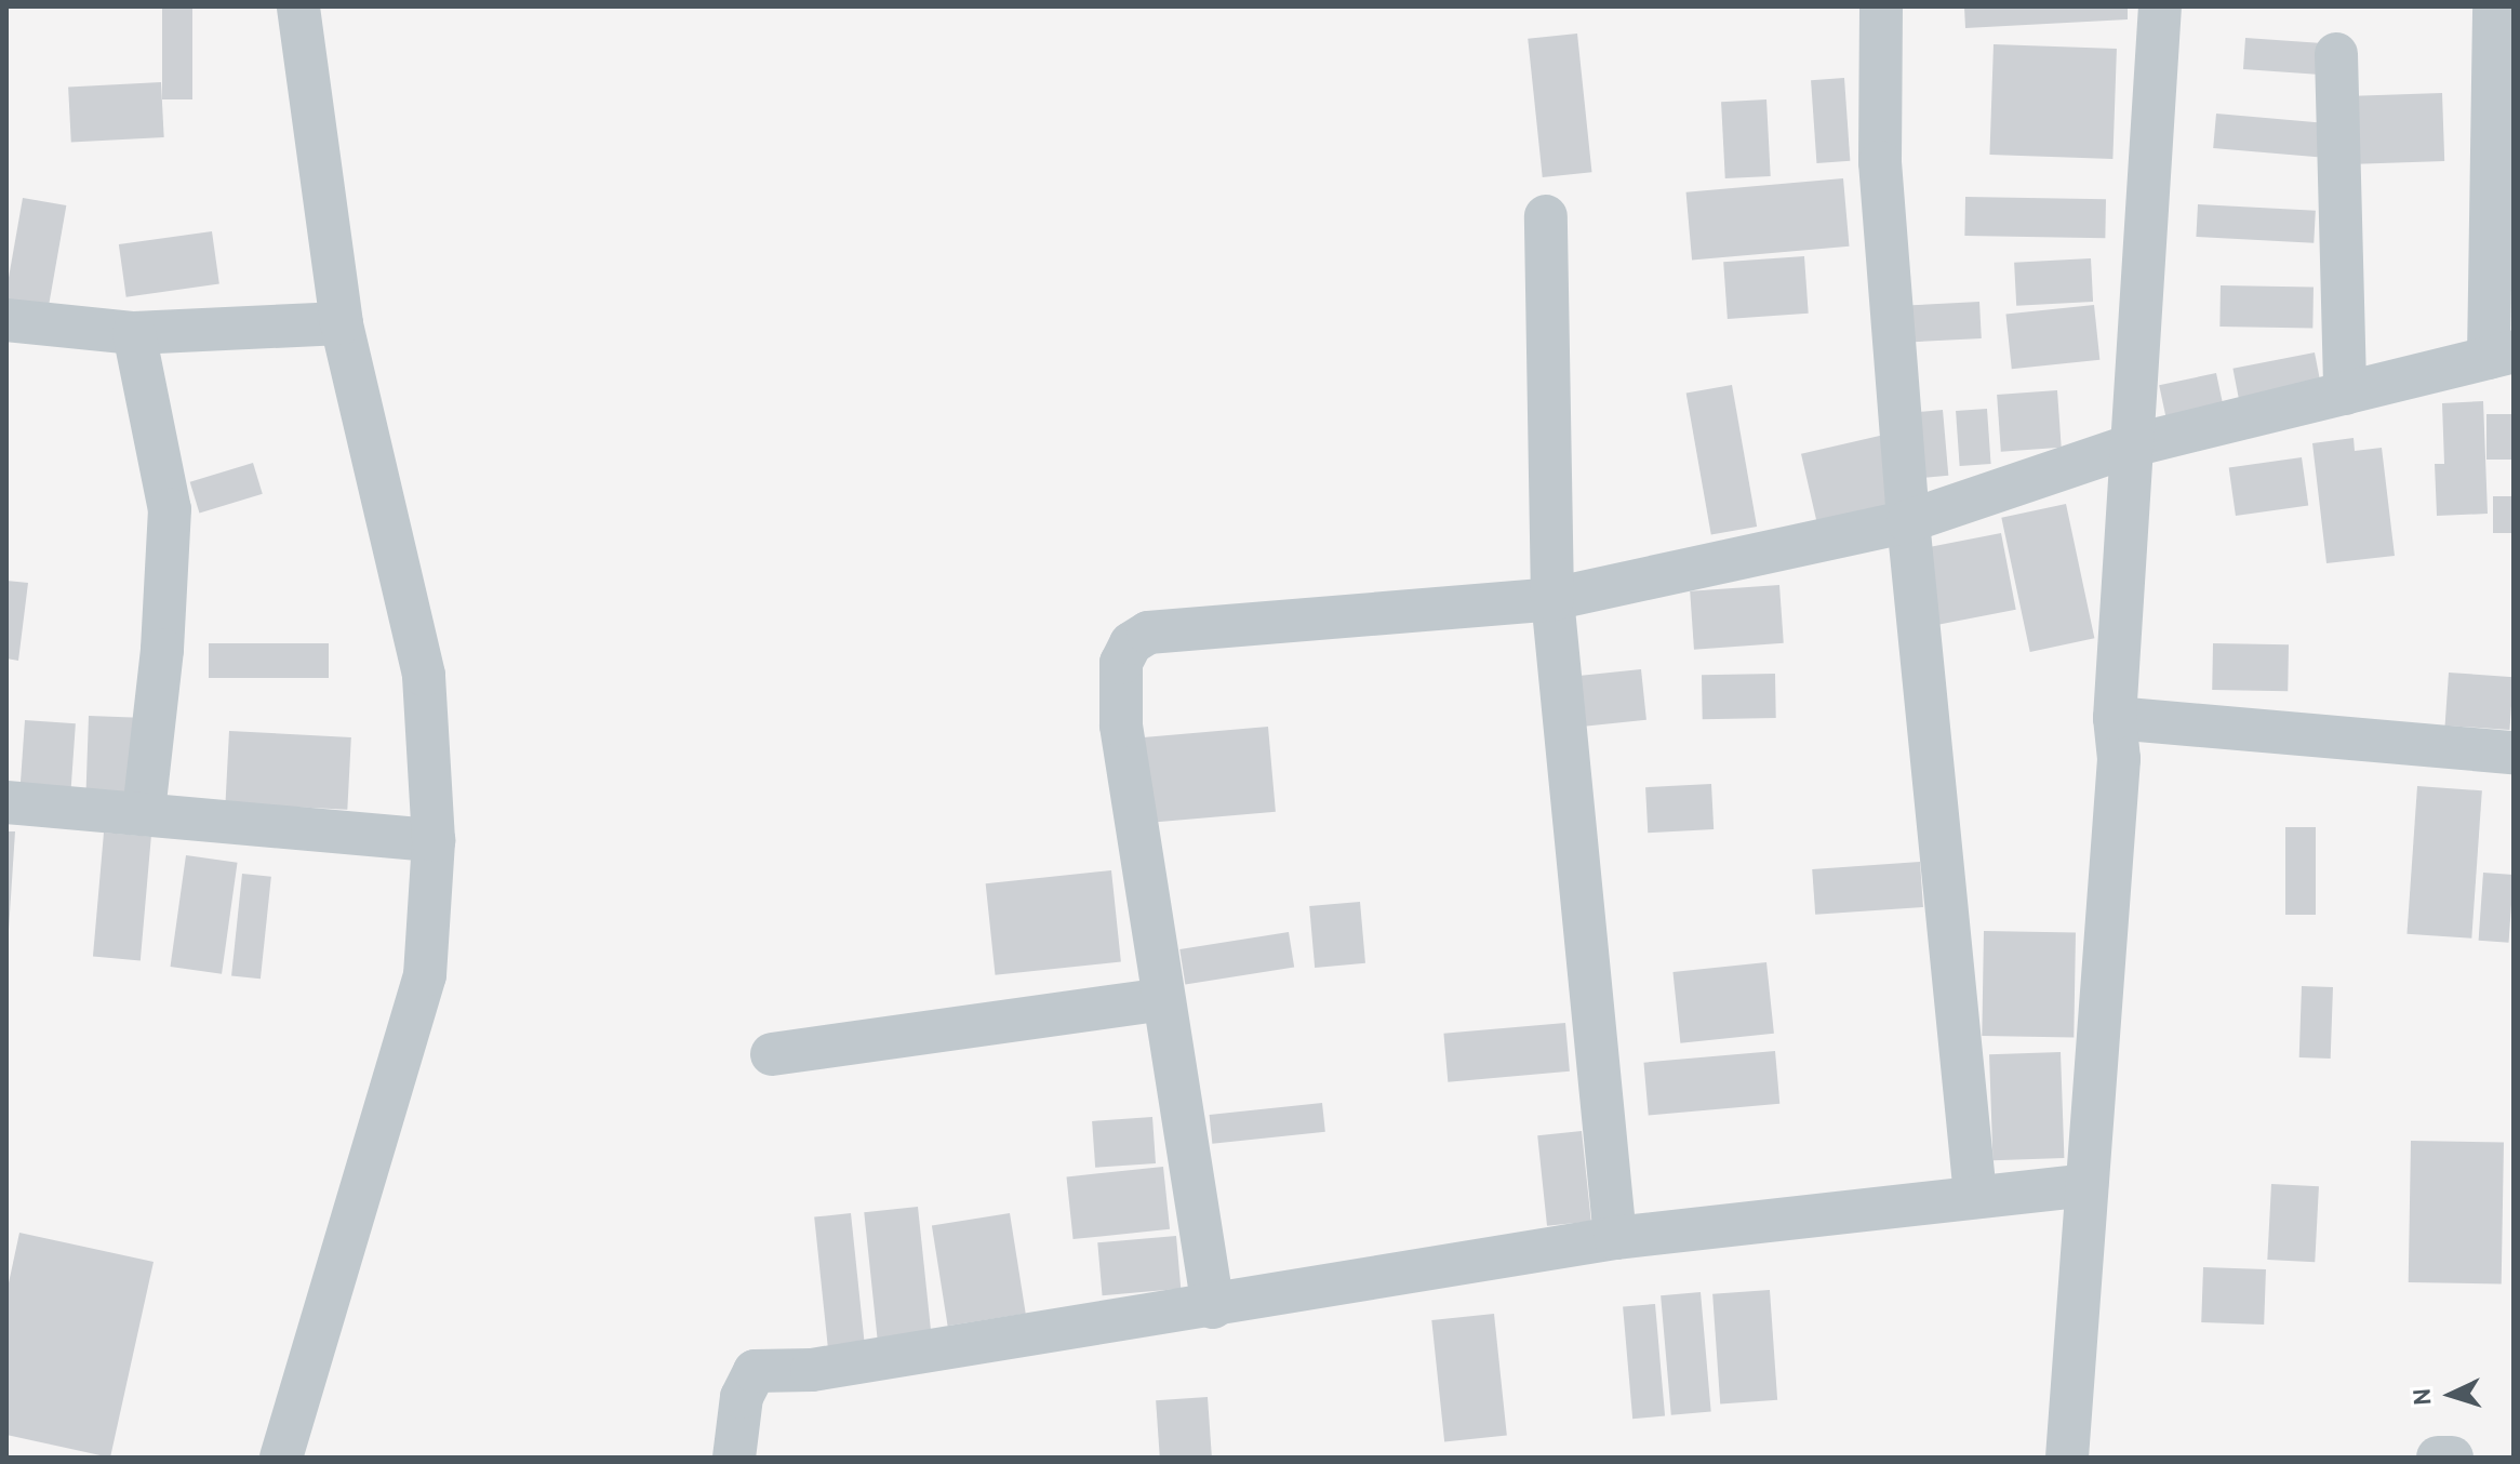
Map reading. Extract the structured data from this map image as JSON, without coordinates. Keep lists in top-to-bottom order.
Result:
{
  "north": "left"
}
